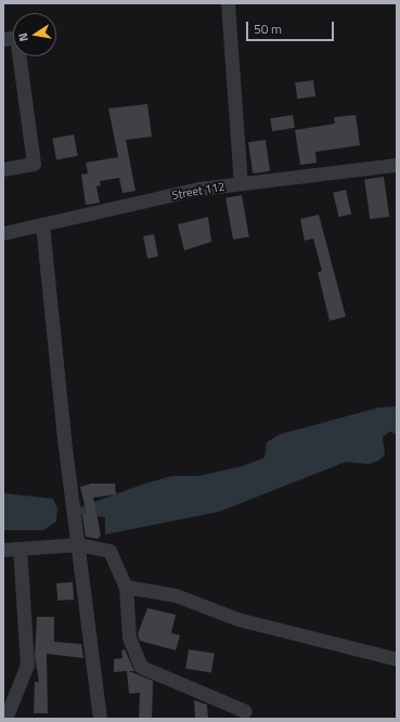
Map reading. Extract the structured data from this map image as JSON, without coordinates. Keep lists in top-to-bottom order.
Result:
{
  "streets": {
    "street": ["Street 112"]
  },
  "scale_bar": "50 m",
  "north": "left"
}
